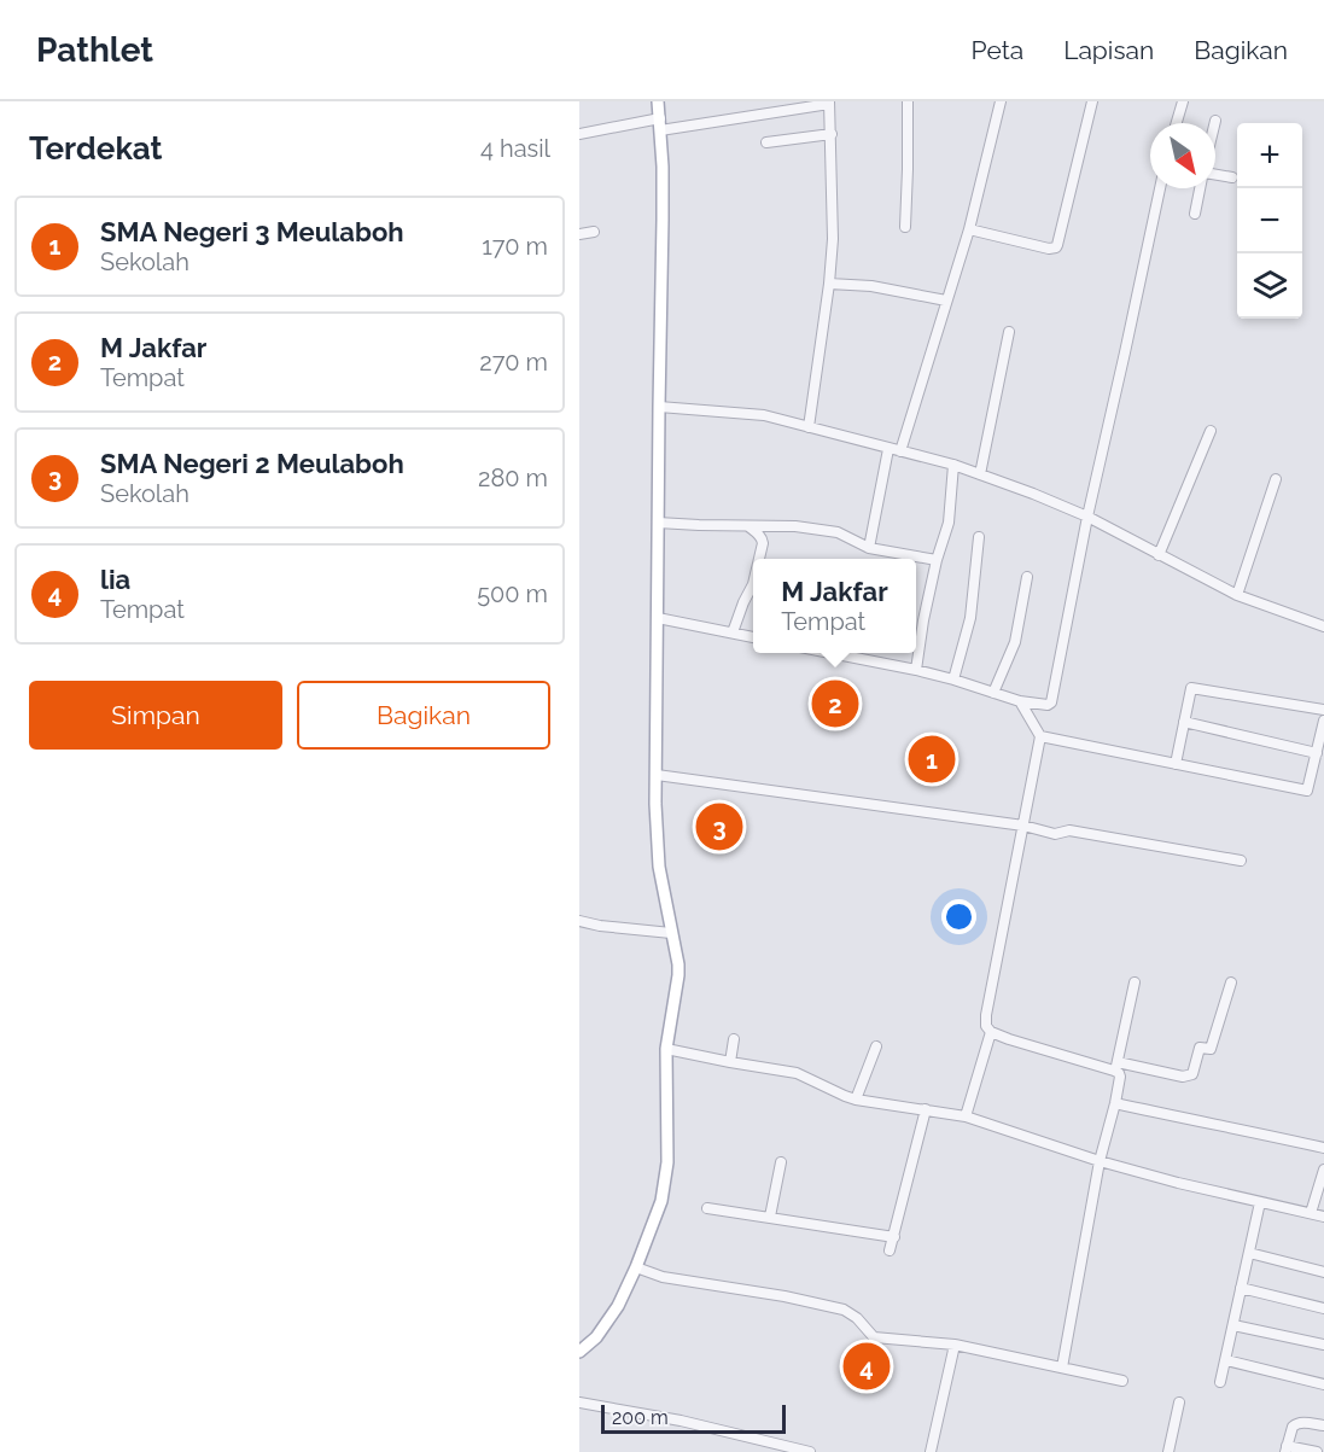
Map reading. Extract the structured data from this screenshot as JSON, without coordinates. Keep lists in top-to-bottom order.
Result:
{
  "scale_bar": "200 m",
  "north": "bottom right",
  "page": {
    "header": "Pathlet",
    "nav": ["Peta", "Lapisan", "Bagikan"],
    "heading": ["Terdekat", "4 hasil"],
    "map_buttons": ["+", "−"],
    "list": [
      {
        "mark": "1",
        "name": "SMA Negeri 3 Meulaboh",
        "note": "Sekolah",
        "value": "170 m"
      },
      {
        "mark": "2",
        "name": "M Jakfar",
        "note": "Tempat",
        "value": "270 m"
      },
      {
        "mark": "3",
        "name": "SMA Negeri 2 Meulaboh",
        "note": "Sekolah",
        "value": "280 m"
      },
      {
        "mark": "4",
        "name": "lia",
        "note": "Tempat",
        "value": "500 m"
      }
    ],
    "popup": ["M Jakfar", "Tempat"],
    "buttons": ["Simpan", "Bagikan"],
    "pins": [
      "2",
      "1",
      "3",
      "4"
    ],
    "scale": "200 m"
  }
}
